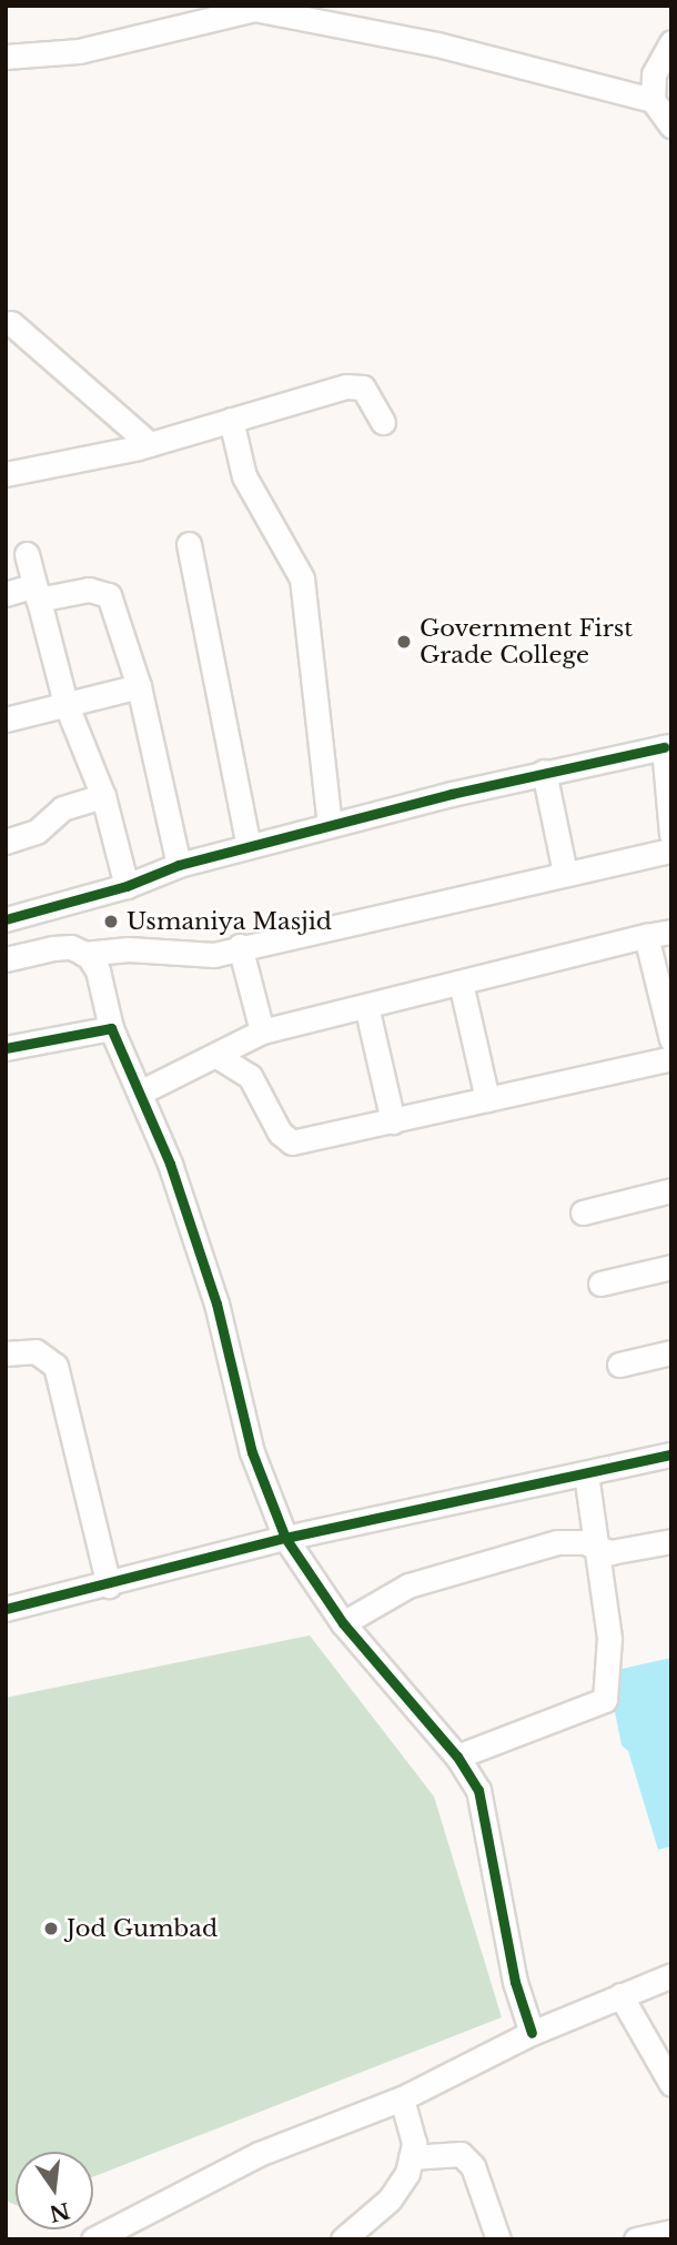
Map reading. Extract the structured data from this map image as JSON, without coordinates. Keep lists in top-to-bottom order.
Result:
{
  "places": ["Government First Grade College", "Usmaniya Masjid", "Jod Gumbad"],
  "north": "bottom"
}
